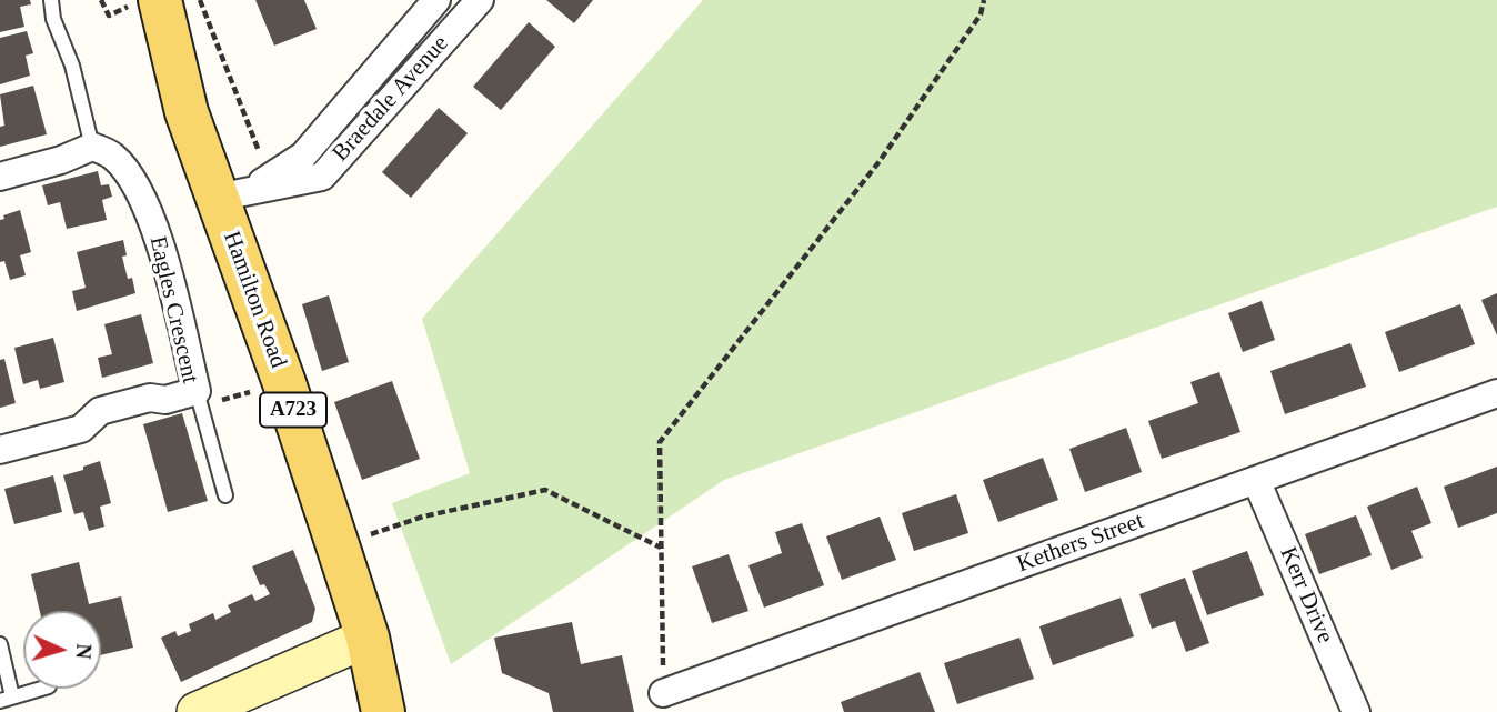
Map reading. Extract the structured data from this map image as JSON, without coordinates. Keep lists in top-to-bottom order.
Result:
{
  "streets": {
    "main road": ["Hamilton Road", "A723"],
    "street": [
      "Braedale Avenue",
      "Eagles Crescent",
      "Kethers Street",
      "Kerr Drive"
    ]
  },
  "crossings": [
    ["Braedale Avenue", "Hamilton Road"],
    ["Kethers Street", "Kerr Drive"]
  ],
  "north": "right"
}
